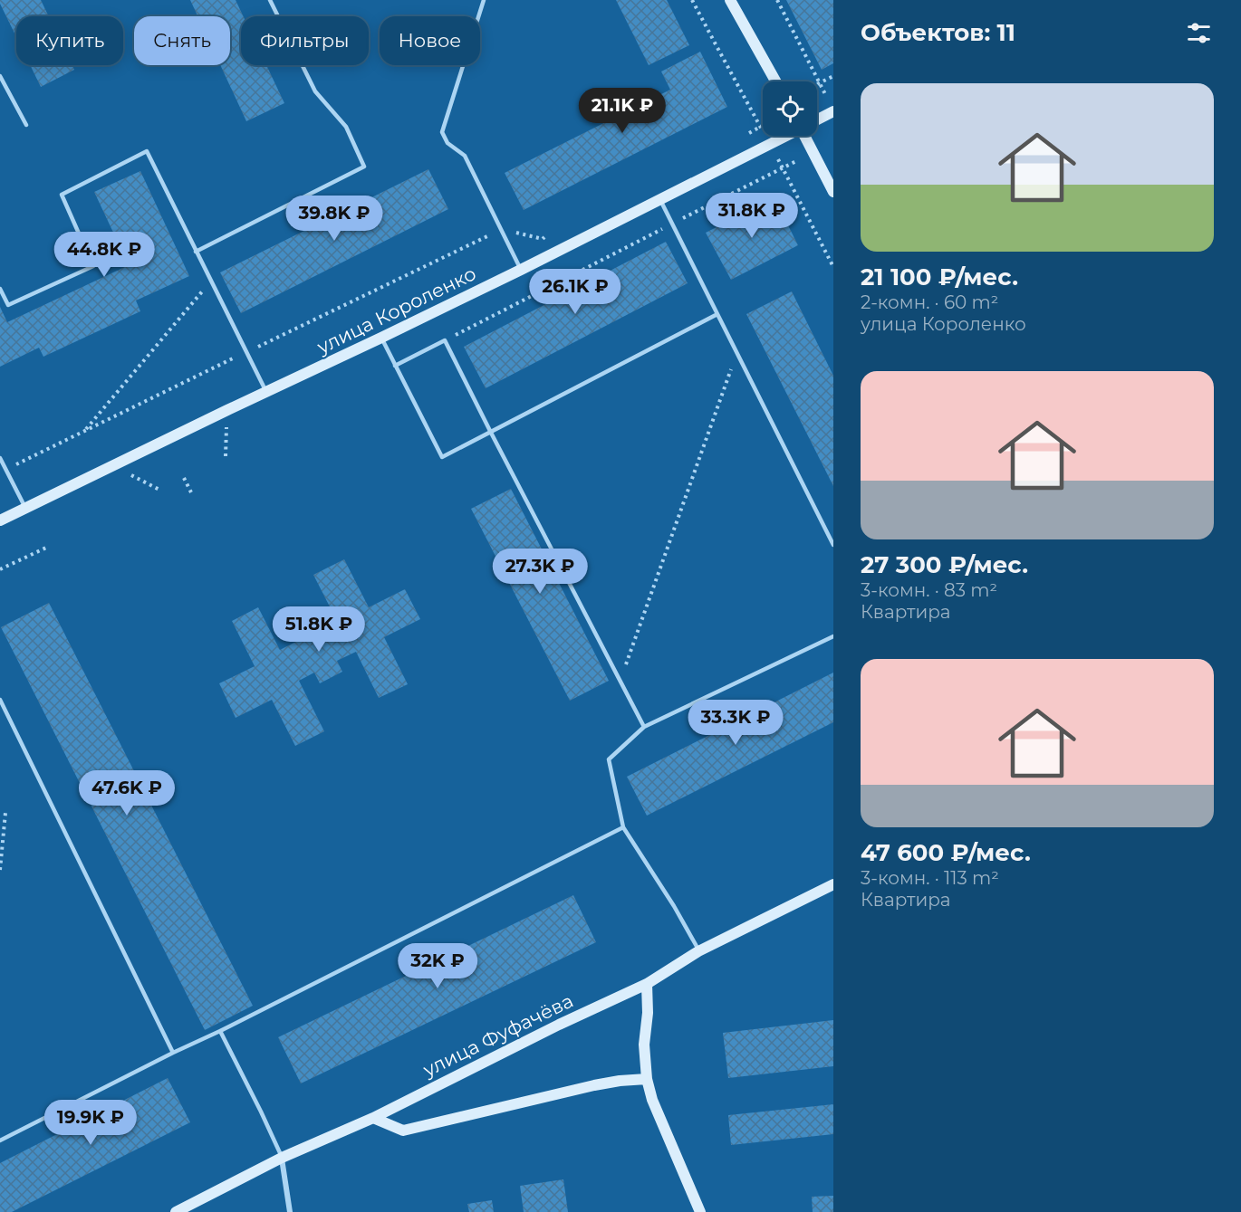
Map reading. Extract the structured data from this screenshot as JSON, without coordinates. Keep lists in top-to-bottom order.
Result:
{
  "streets": {
    "street": ["улица Короленко", "улица Фуфачёва"]
  },
  "page": {
    "heading": "Объектов: 11",
    "chip": [
      "Купить",
      "Снять",
      "Фильтры",
      "Новое"
    ],
    "list": [
      {
        "name": "21 100 ₽/мес.",
        "note": "2-комн. · 60 m² · улица Короленко"
      },
      {
        "name": "27 300 ₽/мес.",
        "note": "3-комн. · 83 m² · Квартира"
      },
      {
        "name": "47 600 ₽/мес.",
        "note": "3-комн. · 113 m² · Квартира"
      }
    ],
    "price": [
      "21.1K ₽",
      "31.8K ₽",
      "39.8K ₽",
      "44.8K ₽",
      "26.1K ₽",
      "27.3K ₽",
      "51.8K ₽",
      "33.3K ₽",
      "47.6K ₽",
      "32K ₽",
      "19.9K ₽"
    ]
  }
}
